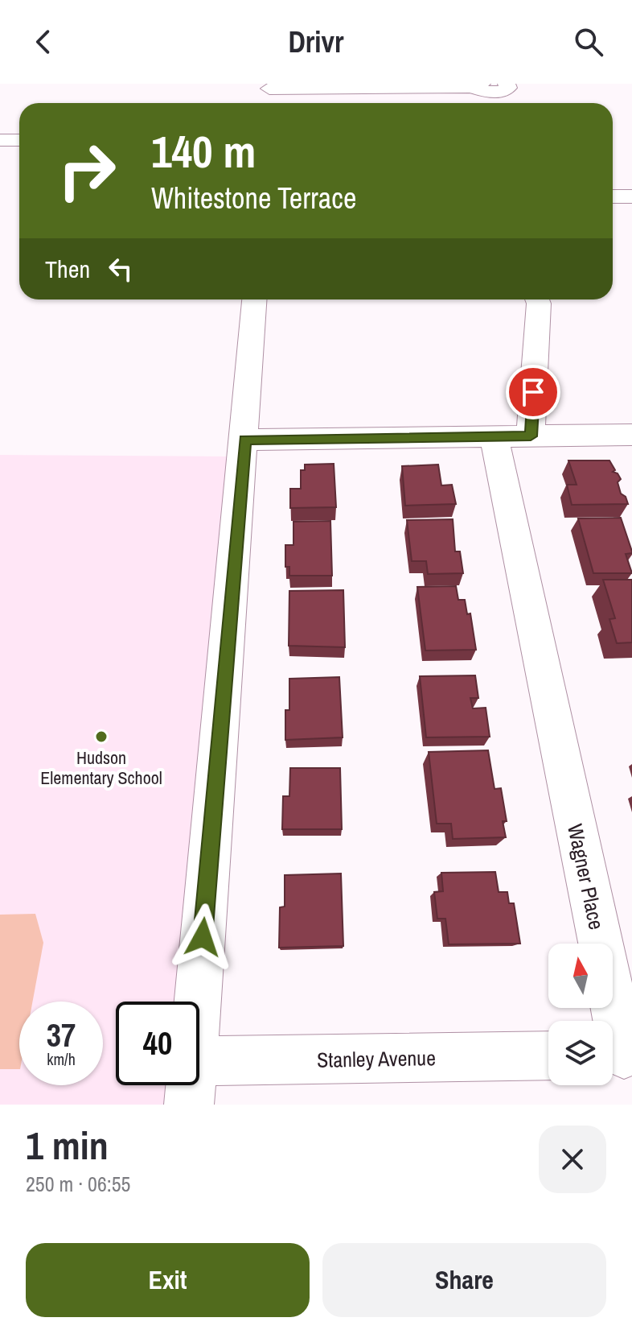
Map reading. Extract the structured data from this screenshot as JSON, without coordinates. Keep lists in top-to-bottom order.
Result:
{
  "streets": {
    "street": ["Wagner Place", "Stanley Avenue"]
  },
  "places": ["Hudson Elementary School"],
  "north": "top",
  "page": {
    "header": "Drivr",
    "turn": ["140 m", "Whitestone Terrace"],
    "then": "Then",
    "speed": "37 km/h",
    "limit": "40",
    "heading": ["1 min", "250 m · 06:55"],
    "buttons": ["Exit", "Share"]
  }
}
